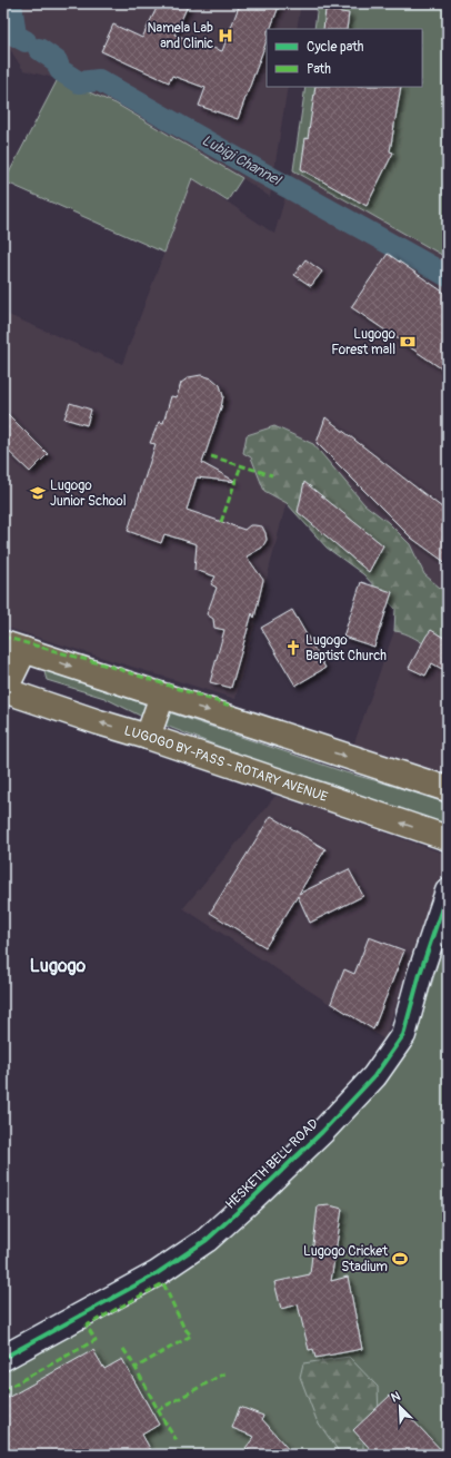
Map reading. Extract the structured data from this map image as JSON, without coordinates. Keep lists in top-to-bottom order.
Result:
{
  "streets": {
    "main road": ["LUGOGO BY-PASS - ROTARY AVENUE"],
    "street": ["HESKETH BELL ROAD"]
  },
  "districts": ["Lugogo"],
  "water": ["Lubigi Channel"],
  "places": {
    "hospital": ["Namela Lab and Clinic"],
    "bank": ["Lugogo Forest mall"],
    "school or university": ["Lugogo Junior School"],
    "church": ["Lugogo Baptist Church"],
    "sports": ["Lugogo Cricket Stadium"]
  },
  "legend": ["Cycle path", "Path"],
  "north": "top left"
}
